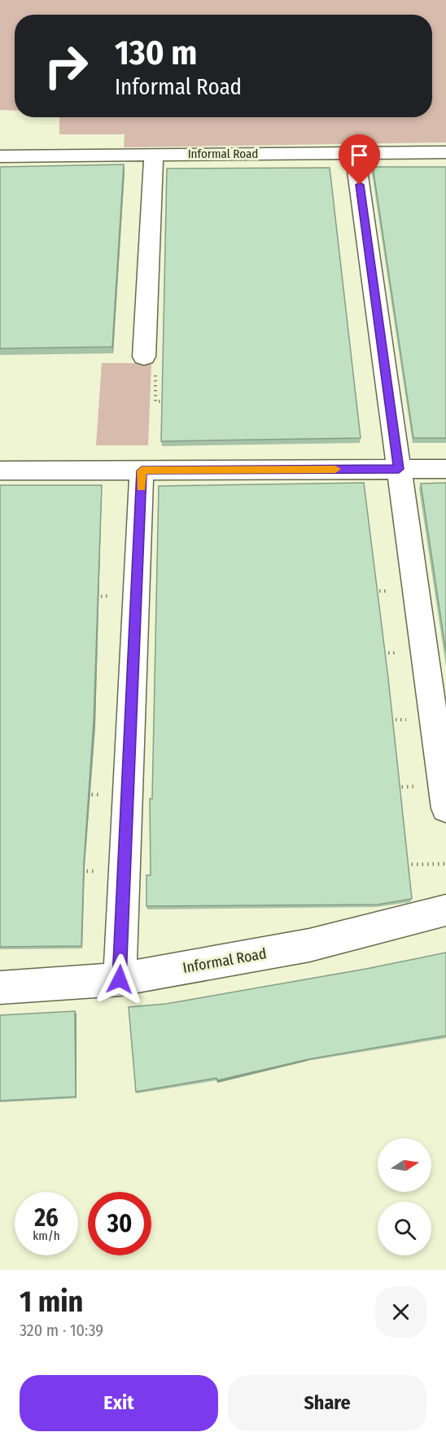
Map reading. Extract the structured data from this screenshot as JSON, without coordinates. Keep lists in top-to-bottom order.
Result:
{
  "streets": {
    "street": ["Informal Road"]
  },
  "north": "right",
  "page": {
    "turn": ["130 m", "Informal Road"],
    "speed": "26 km/h",
    "limit": "30",
    "heading": ["1 min", "320 m · 10:39"],
    "buttons": ["Exit", "Share"]
  }
}
